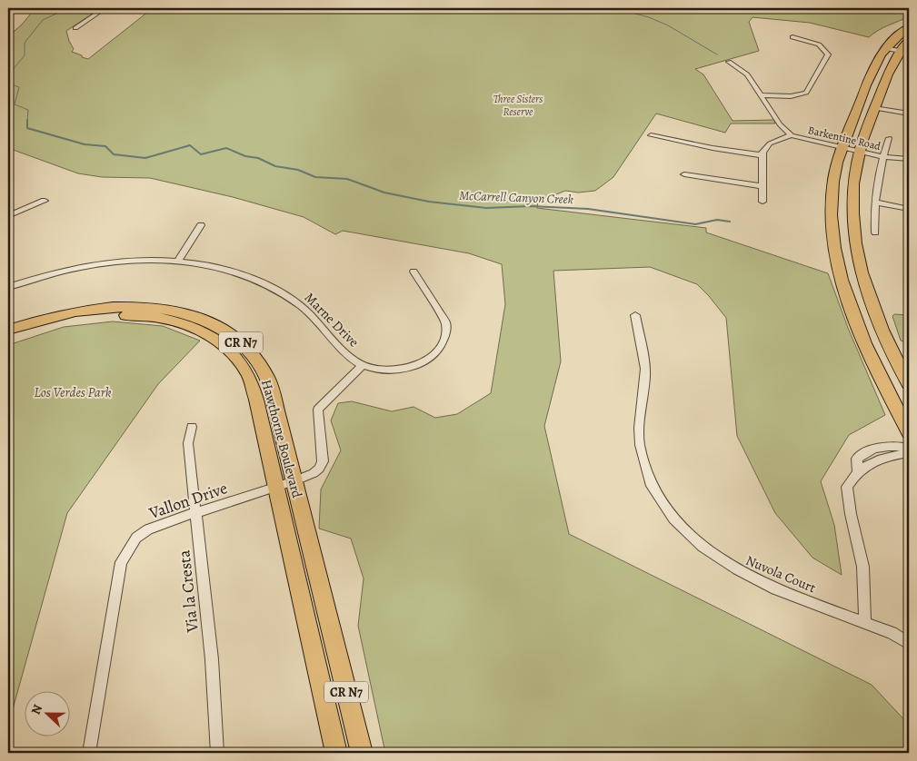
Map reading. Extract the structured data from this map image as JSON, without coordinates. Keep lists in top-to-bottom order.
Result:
{
  "streets": {
    "main road": ["CR N7", "Hawthorne Boulevard"],
    "street": [
      "Barkentine Road",
      "Marne Drive",
      "Vallon Drive",
      "Nuvola Court",
      "Via la Cresta"
    ]
  },
  "crossings": [
    ["Marne Drive", "Vallon Drive"],
    ["Hawthorne Boulevard", "Vallon Drive"],
    ["Vallon Drive", "Via la Cresta"]
  ],
  "water": ["McCarrell Canyon Creek"],
  "parks": ["Three Sisters Reserve", "Los Verdes Park"],
  "north": "left"
}
